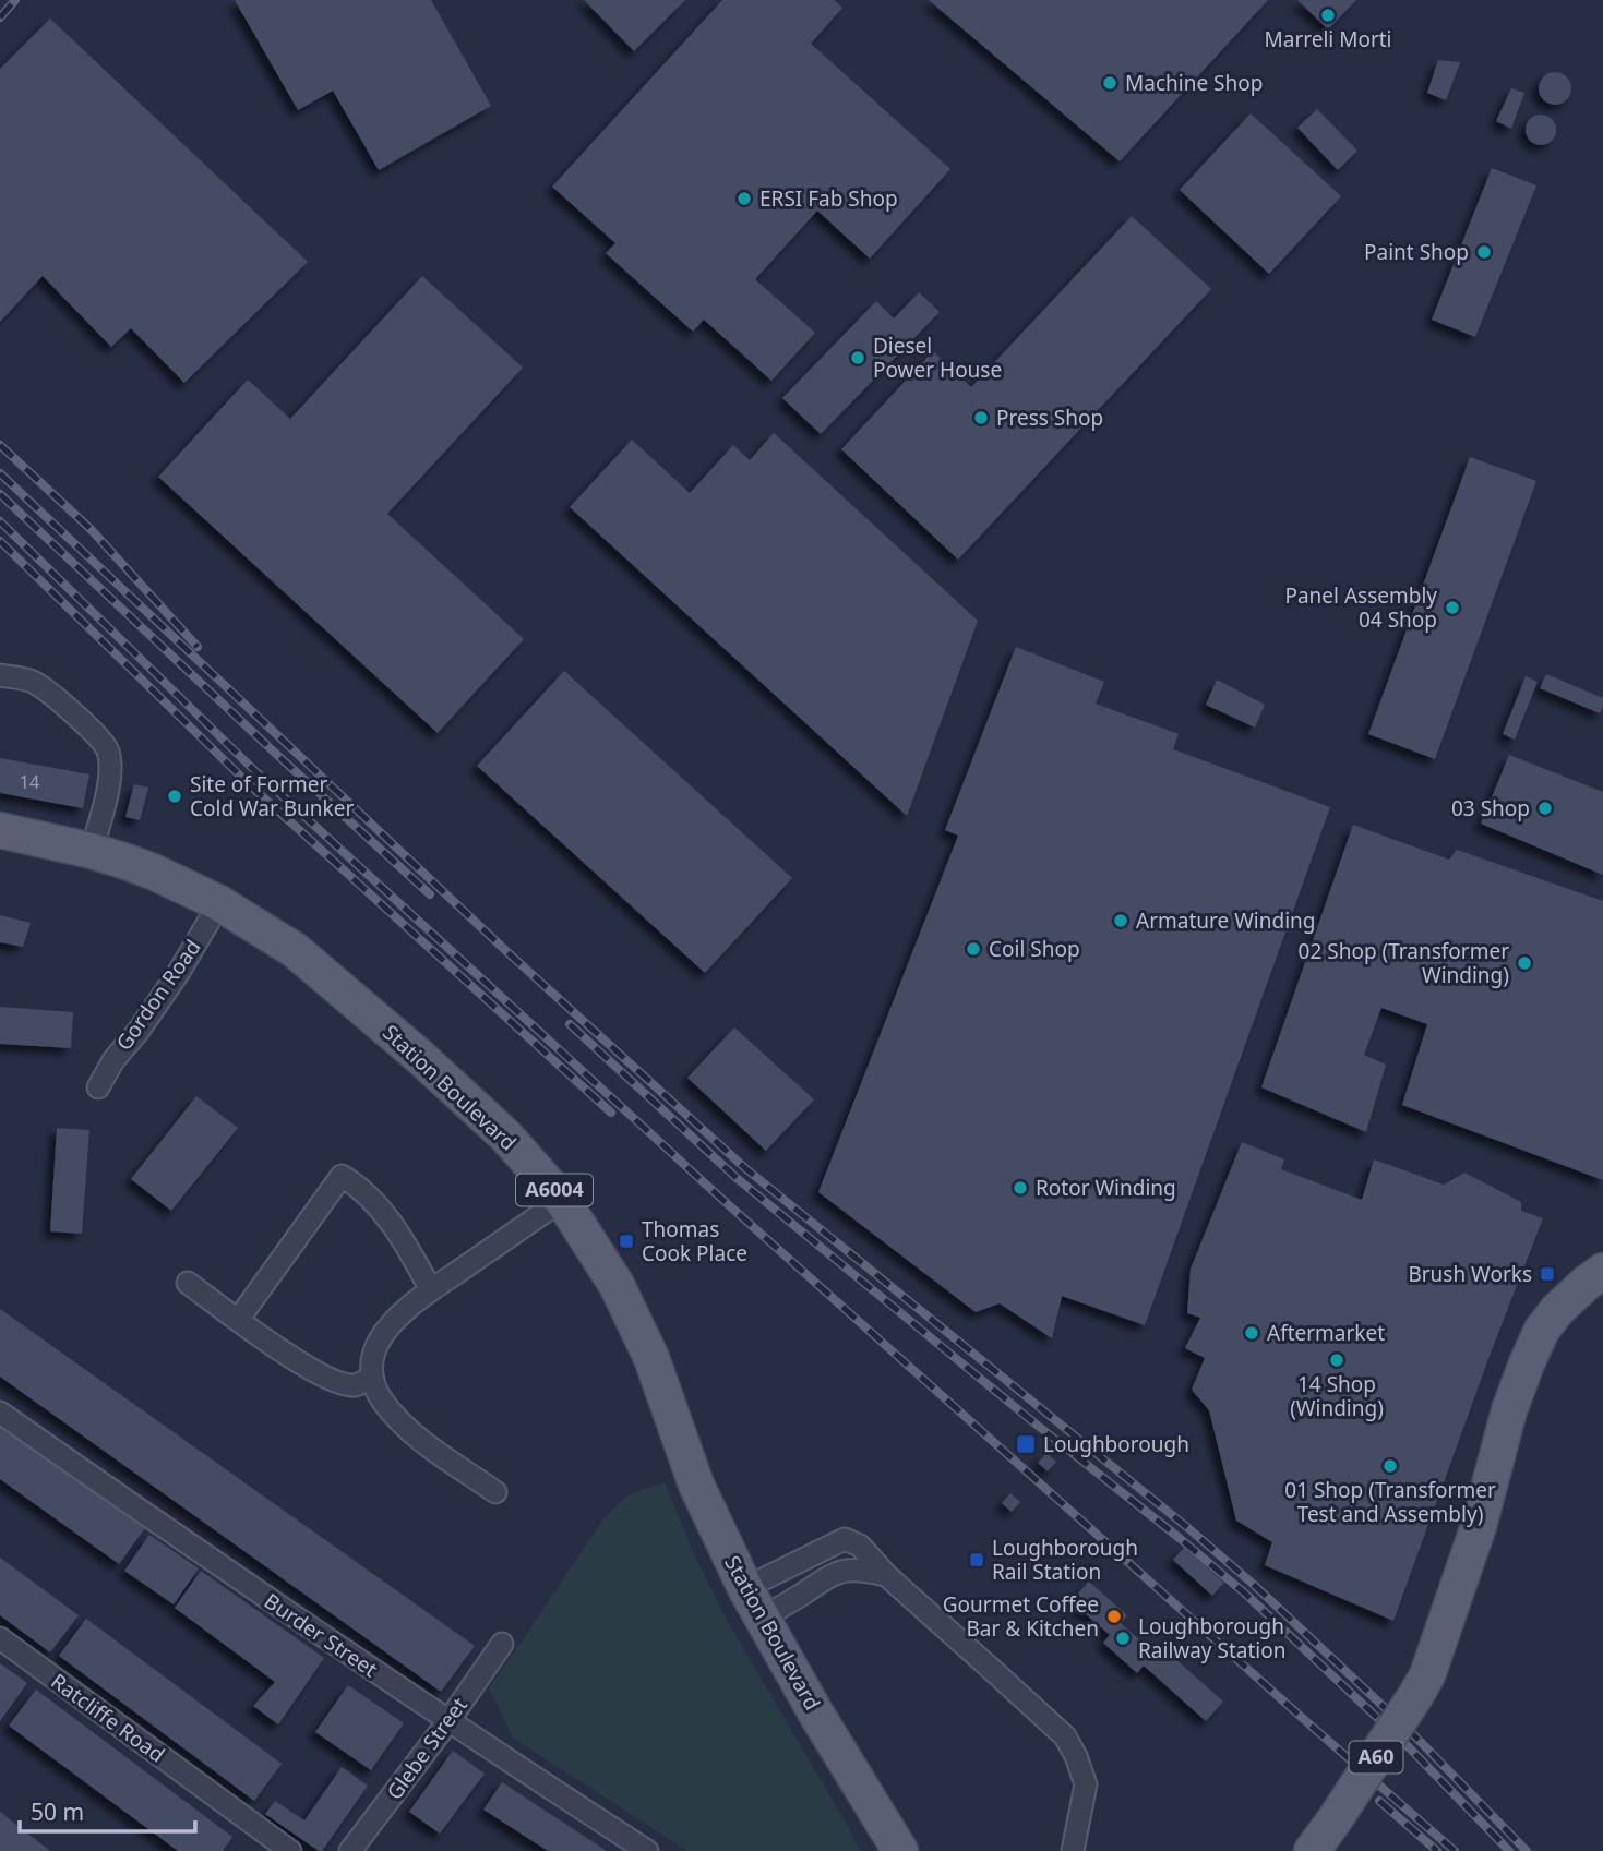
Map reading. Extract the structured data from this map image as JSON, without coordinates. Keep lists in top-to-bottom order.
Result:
{
  "streets": {
    "main road": ["Station Boulevard", "A6004", "A60"],
    "street": [
      "Gordon Road",
      "Burder Street",
      "Ratcliffe Road",
      "Glebe Street"
    ]
  },
  "crossings": [
    ["Gordon Road", "Station Boulevard"],
    ["Burder Street", "Glebe Street"]
  ],
  "places": {
    "other": [
      "Marreli Morti",
      "Machine Shop",
      "ERSI Fab Shop",
      "Paint Shop",
      "Diesel Power House",
      "Press Shop",
      "Panel Assembly 04 Shop",
      "Site of Former Cold War Bunker",
      "03 Shop",
      "Armature Winding",
      "Coil Shop",
      "02 Shop (Transformer Winding)",
      "Rotor Winding",
      "Aftermarket",
      "14 Shop (Winding)",
      "01 Shop (Transformer Test and Assembly)",
      "Gourmet Coffee Bar & Kitchen",
      "Loughborough Railway Station"
    ],
    "transit": [
      "Thomas Cook Place",
      "Brush Works",
      "Loughborough",
      "Loughborough Rail Station"
    ]
  },
  "house_numbers": ["14"],
  "scale_bar": "50 m"
}
